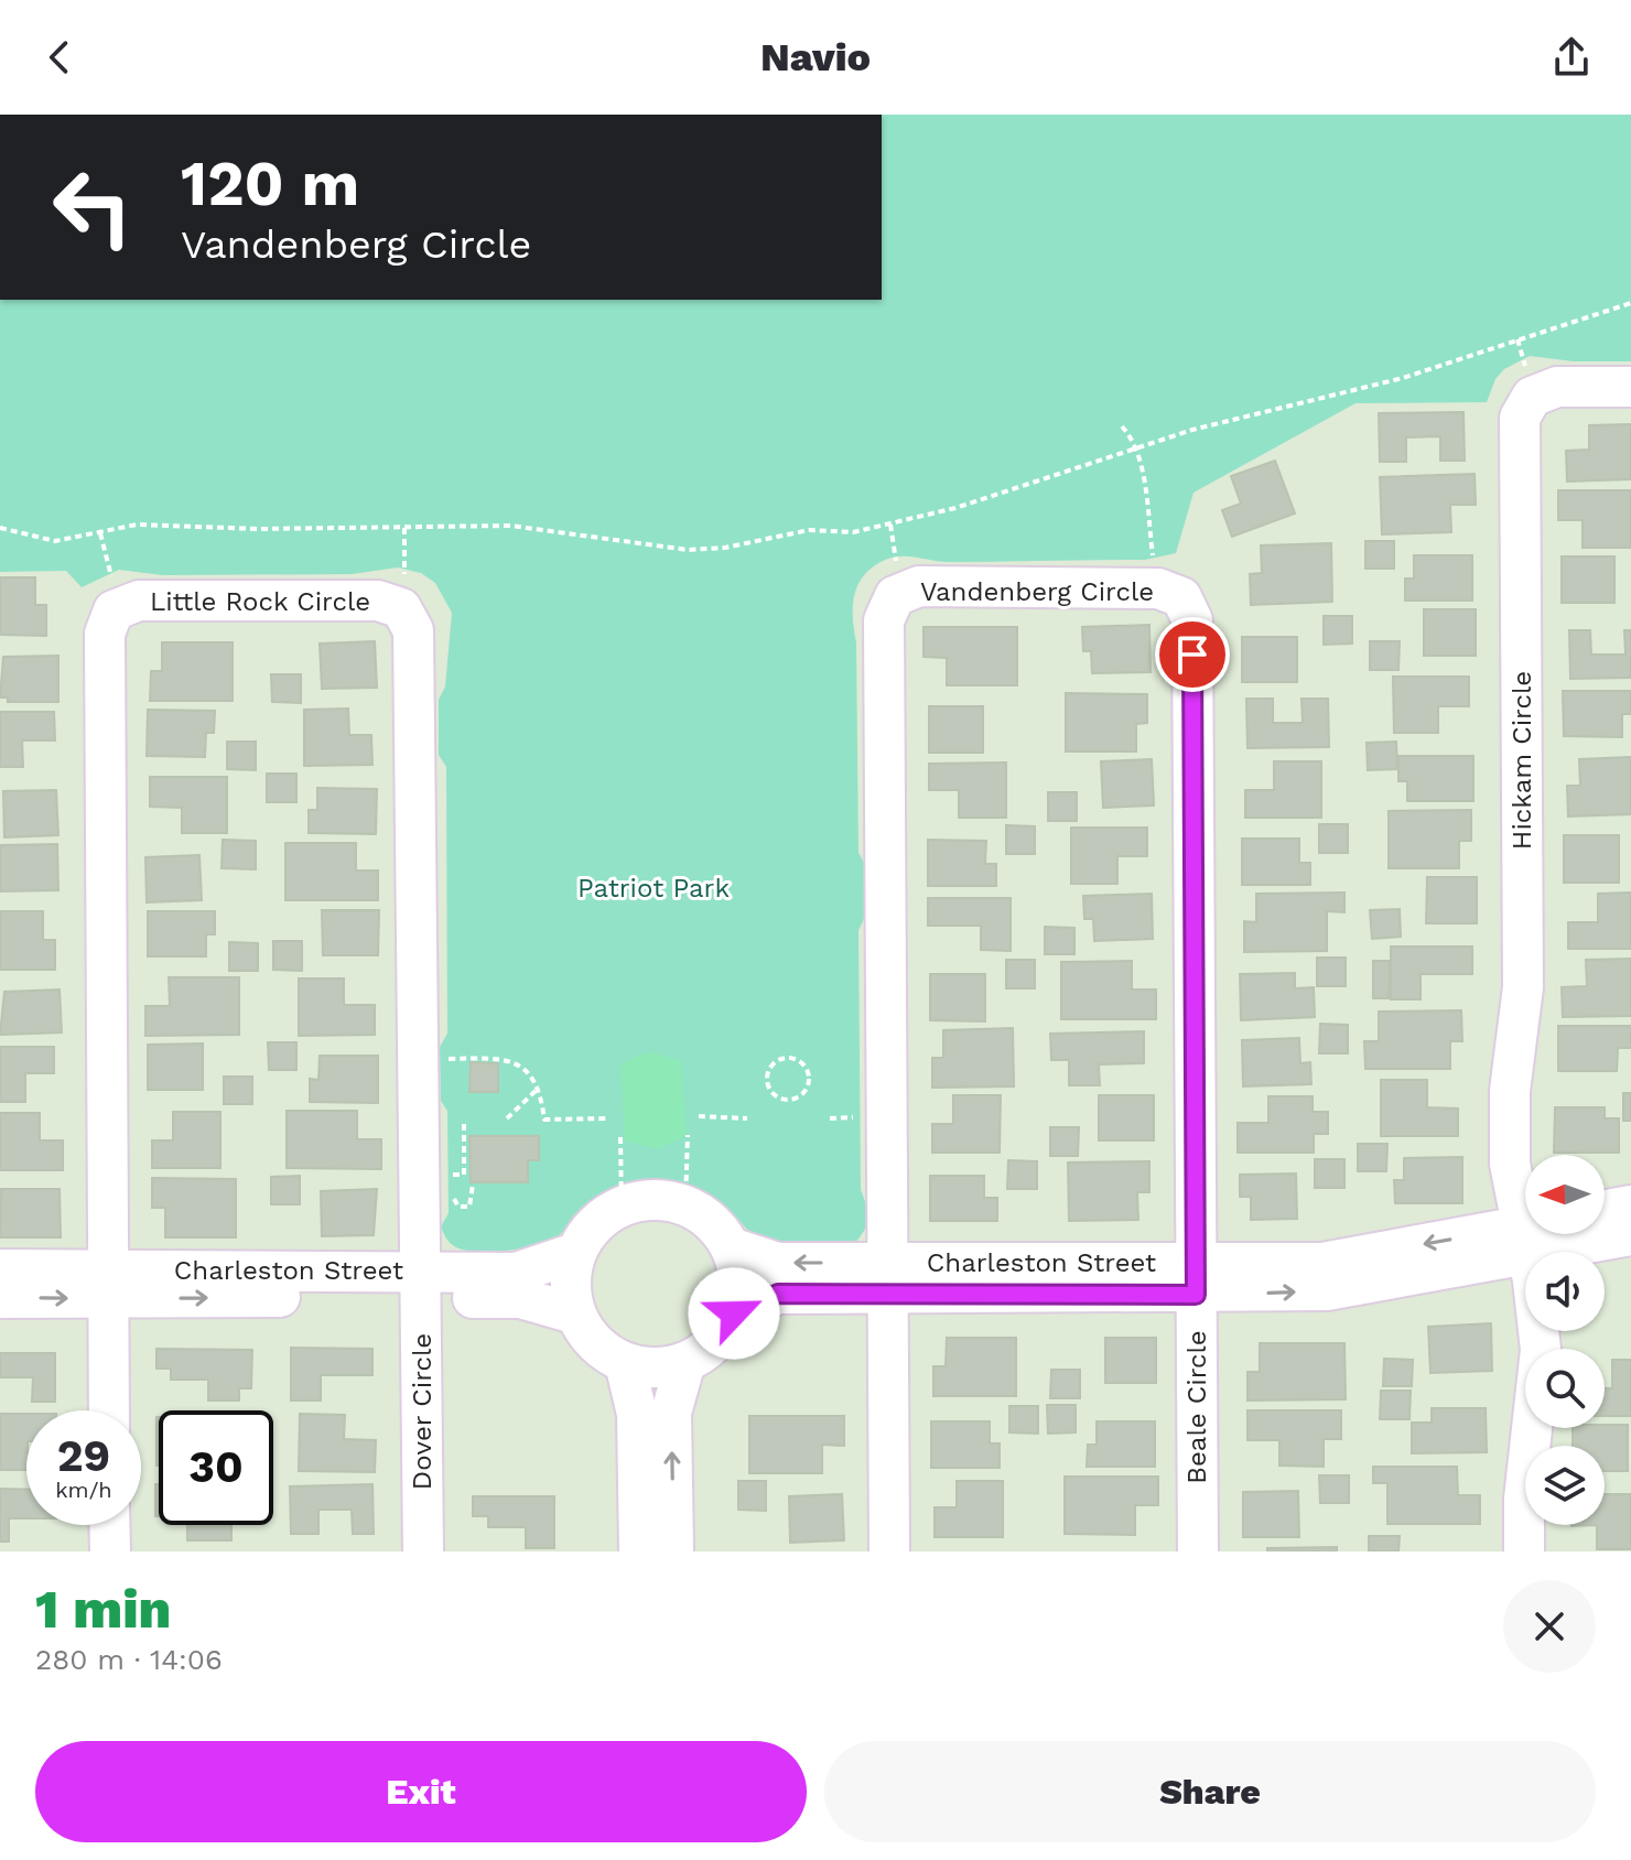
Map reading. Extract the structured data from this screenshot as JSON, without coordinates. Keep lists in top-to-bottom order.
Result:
{
  "streets": {
    "street": [
      "Vandenberg Circle",
      "Little Rock Circle",
      "Hickam Circle",
      "Charleston Street",
      "Beale Circle",
      "Dover Circle"
    ]
  },
  "crossings": [
    ["Vandenberg Circle", "Charleston Street"],
    ["Vandenberg Circle", "Beale Circle"],
    ["Little Rock Circle", "Charleston Street"],
    ["Little Rock Circle", "Dover Circle"],
    ["Hickam Circle", "Charleston Street"],
    ["Charleston Street", "Beale Circle"],
    ["Charleston Street", "Dover Circle"]
  ],
  "parks": ["Patriot Park"],
  "north": "left",
  "page": {
    "header": "Navio",
    "turn": ["120 m", "Vandenberg Circle"],
    "speed": "29 km/h",
    "limit": "30",
    "heading": ["1 min", "280 m · 14:06"],
    "buttons": ["Exit", "Share"]
  }
}
